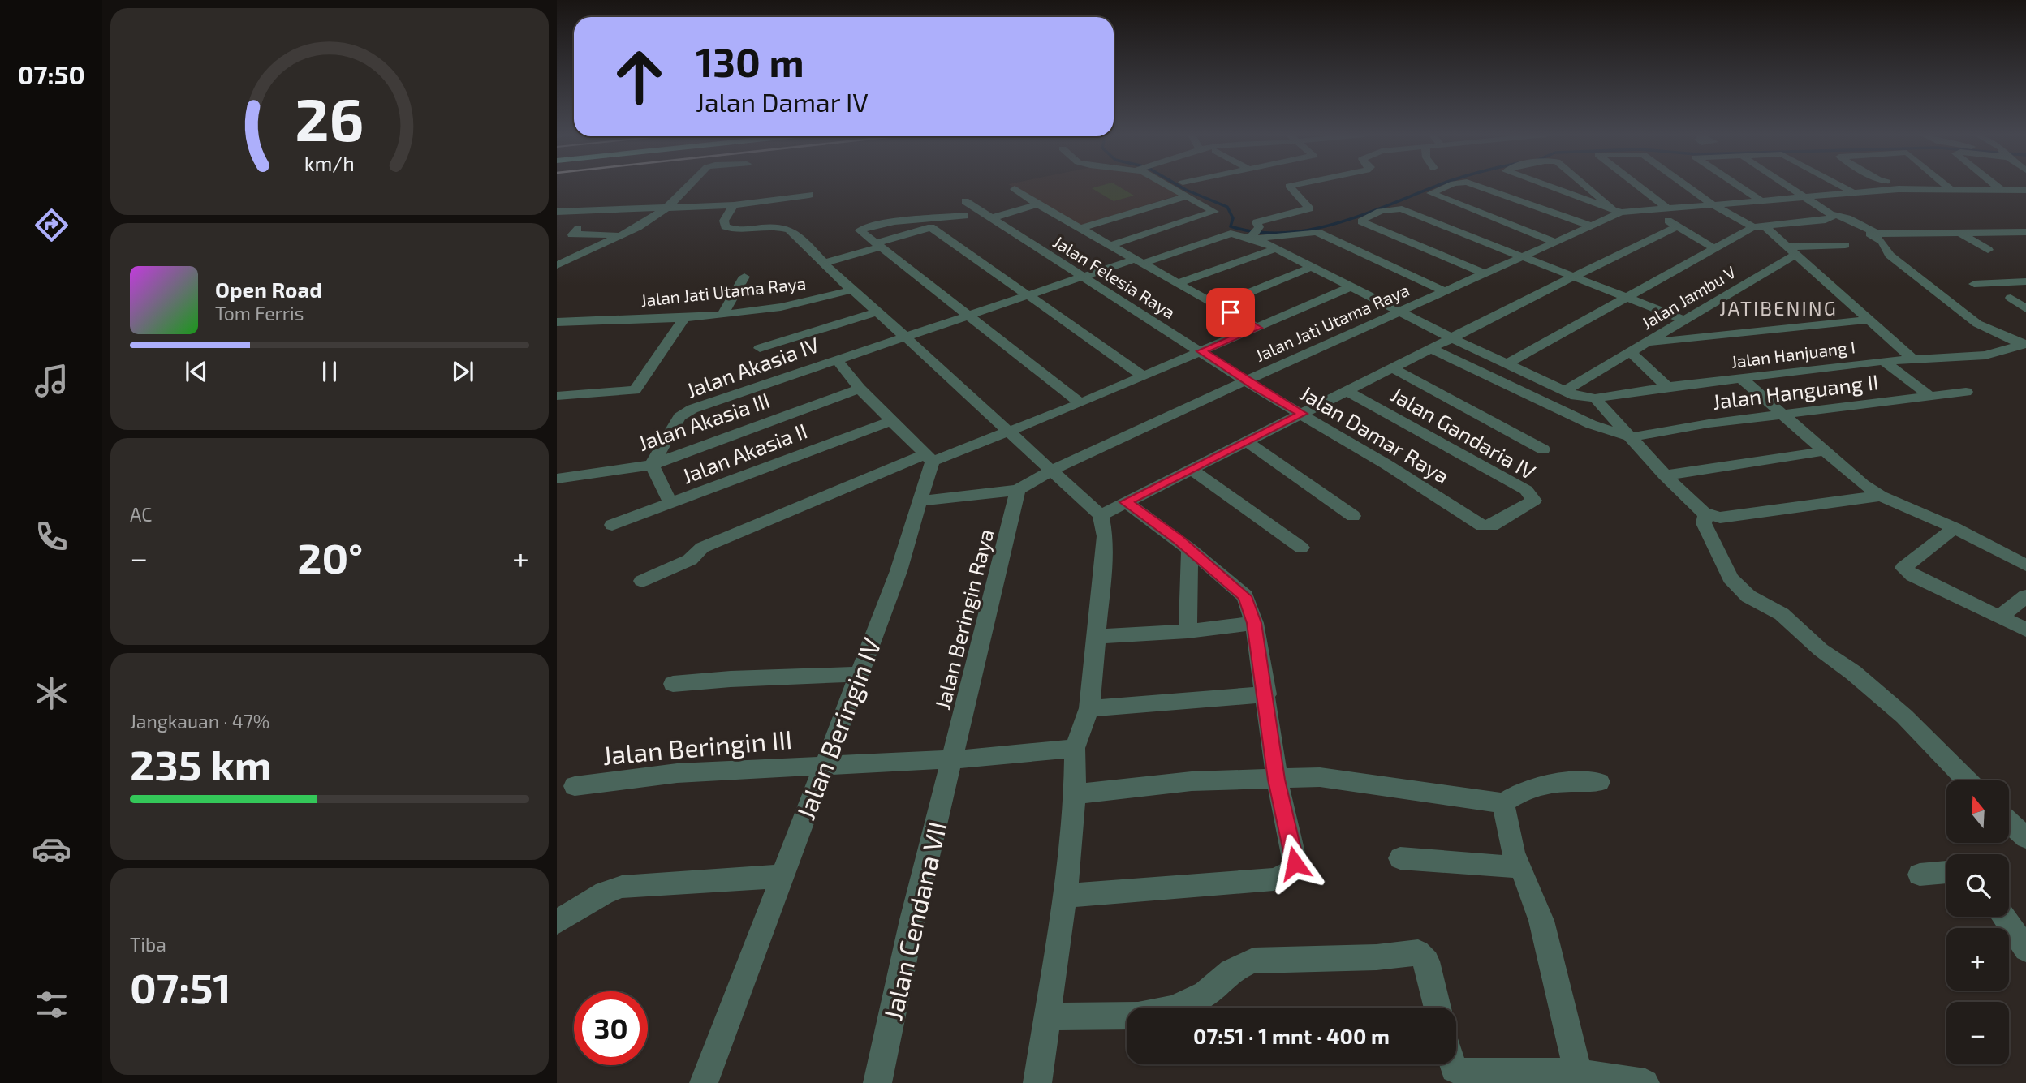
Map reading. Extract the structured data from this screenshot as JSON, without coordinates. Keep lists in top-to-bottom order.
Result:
{
  "streets": {
    "street": [
      "Jalan Felesia Raya",
      "Jalan Jati Utama Raya",
      "Jalan Jambu V",
      "Jalan Hanjuang I",
      "Jalan Akasia IV",
      "Jalan Hanguang II",
      "Jalan Akasia III",
      "Jalan Gandaria IV",
      "Jalan Damar Raya",
      "Jalan Akasia II",
      "Jalan Beringin Raya",
      "Jalan Beringin IV",
      "Jalan Beringin III",
      "Jalan Cendana VII"
    ]
  },
  "crossings": [
    ["Jalan Felesia Raya", "Jalan Jati Utama Raya"],
    ["Jalan Felesia Raya", "Jalan Akasia IV"],
    ["Jalan Felesia Raya", "Jalan Damar Raya"],
    ["Jalan Jati Utama Raya", "Jalan Hanjuang I"],
    ["Jalan Jati Utama Raya", "Jalan Akasia IV"],
    ["Jalan Jati Utama Raya", "Jalan Damar Raya"],
    ["Jalan Jambu V", "Jalan Hanjuang I"],
    ["Jalan Hanjuang I", "Jalan Akasia IV"],
    ["Jalan Akasia IV", "Jalan Akasia III"],
    ["Jalan Gandaria IV", "Jalan Damar Raya"],
    ["Jalan Beringin Raya", "Jalan Beringin III"],
    ["Jalan Beringin Raya", "Jalan Cendana VII"],
    ["Jalan Beringin IV", "Jalan Beringin III"],
    ["Jalan Beringin III", "Jalan Cendana VII"]
  ],
  "districts": ["JATIBENING"],
  "north": "top",
  "page": {
    "tabs": "07:50",
    "turn": ["130 m", "Jalan Damar IV"],
    "song": ["Open Road", "Tom Ferris"],
    "tile": [
      "AC",
      ["Jangkauan · 47%", "235 km"],
      ["Tiba", "07:51"]
    ],
    "heat": ["−", "20°", "+"],
    "map_buttons": ["+", "−"],
    "limit": "30",
    "trip": "07:51 · 1 mnt · 400 m",
    "gauge": ["26", "km/h"]
  }
}
